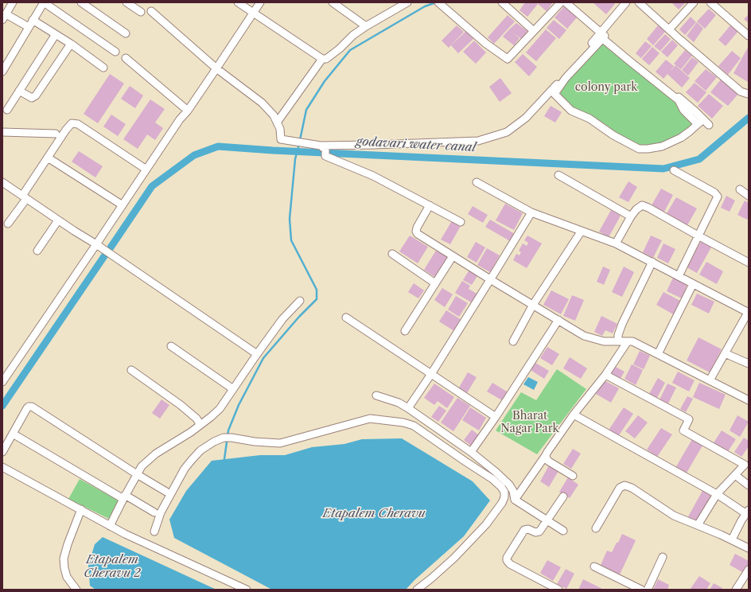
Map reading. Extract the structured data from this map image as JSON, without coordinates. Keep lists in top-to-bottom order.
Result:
{
  "water": ["godavari water canal", "Etapalem Cheravu", "Etapalem Cheravu 2"],
  "parks": ["colony park", "Bharat Nagar Park"]
}
